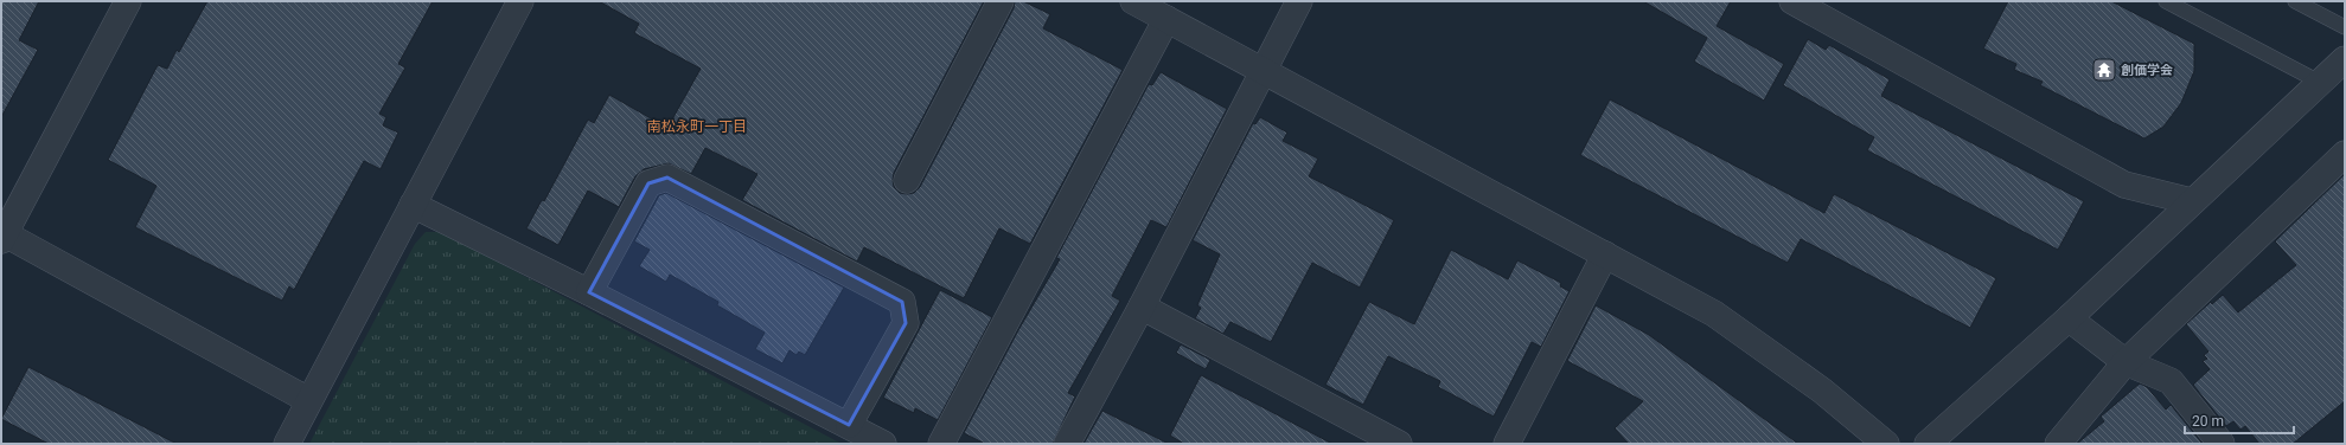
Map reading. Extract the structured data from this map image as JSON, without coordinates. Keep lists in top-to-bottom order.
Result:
{
  "districts": ["南松永町一丁目"],
  "places": {
    "temple": ["創価学会"]
  },
  "scale_bar": "20 m"
}
